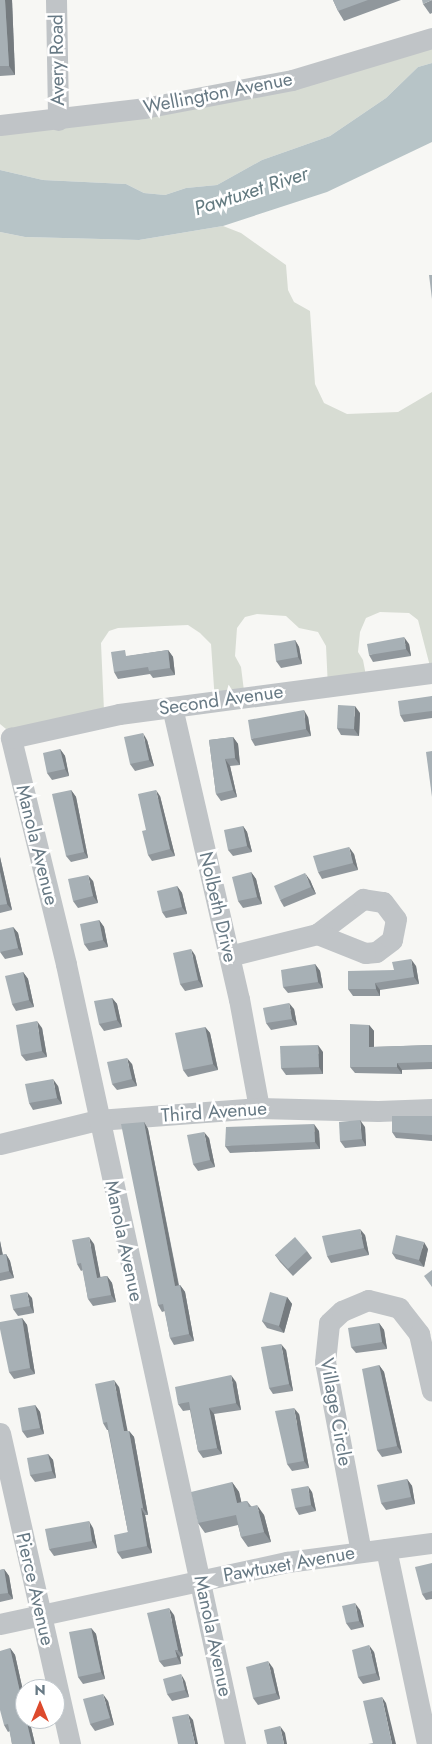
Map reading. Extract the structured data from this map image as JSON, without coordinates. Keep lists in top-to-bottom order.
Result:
{
  "streets": {
    "street": [
      "Avery Road",
      "Wellington Avenue",
      "Second Avenue",
      "Manola Avenue",
      "Nolbeth Drive",
      "Third Avenue",
      "Village Circle",
      "Pawtuxet Avenue",
      "Pierce Avenue"
    ]
  },
  "crossings": [
    ["Avery Road", "Wellington Avenue"],
    ["Second Avenue", "Manola Avenue"],
    ["Second Avenue", "Nolbeth Drive"],
    ["Manola Avenue", "Third Avenue"],
    ["Manola Avenue", "Pawtuxet Avenue"],
    ["Nolbeth Drive", "Third Avenue"],
    ["Village Circle", "Pawtuxet Avenue"],
    ["Pawtuxet Avenue", "Pierce Avenue"]
  ],
  "water": ["Pawtuxet River"],
  "north": "top"
}
